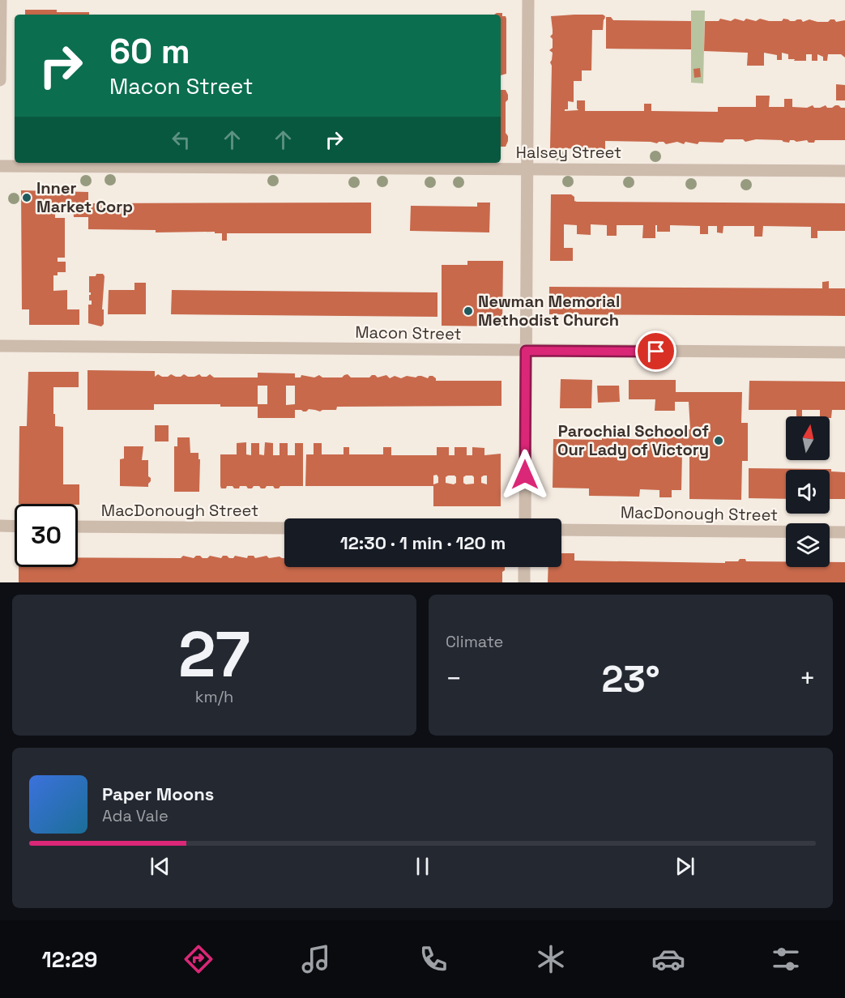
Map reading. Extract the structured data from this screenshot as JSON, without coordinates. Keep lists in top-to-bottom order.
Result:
{
  "streets": {
    "street": ["Halsey Street", "Macon Street", "MacDonough Street"]
  },
  "places": ["Inner Market Corp", "Newman Memorial Methodist Church", "Parochial School of Our Lady of Victory"],
  "north": "top",
  "page": {
    "turn": ["60 m", "Macon Street"],
    "limit": "30",
    "trip": "12:30 · 1 min · 120 m",
    "tile": [
      ["27", "km/h"],
      "Climate"
    ],
    "heat": ["−", "23°", "+"],
    "song": ["Paper Moons", "Ada Vale"],
    "tabs": "12:29"
  }
}
